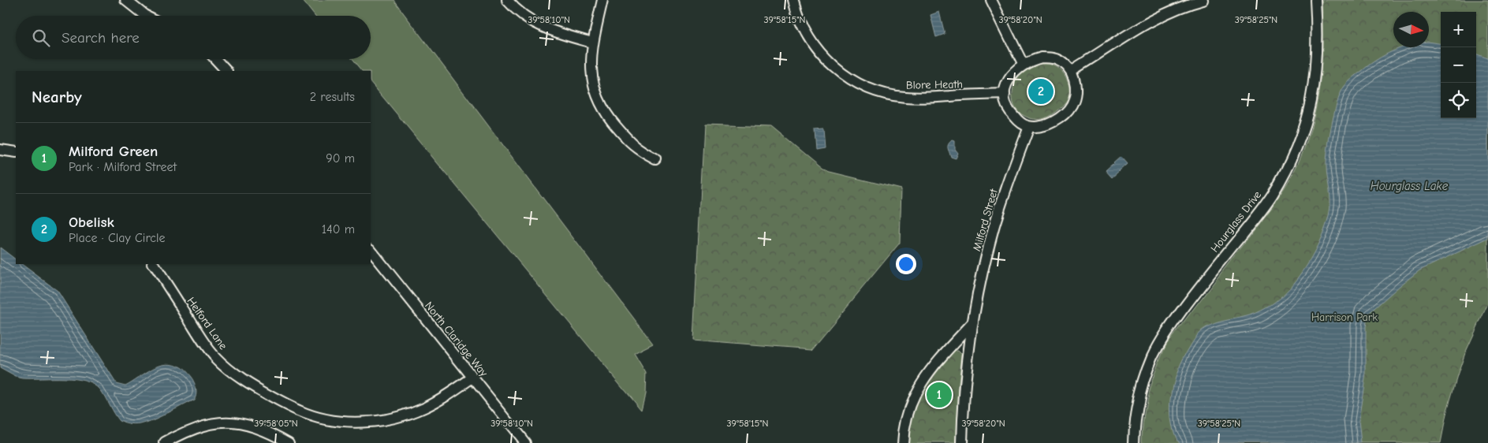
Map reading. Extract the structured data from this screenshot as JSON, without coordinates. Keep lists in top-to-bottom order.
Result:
{
  "streets": {
    "street": [
      "Blore Heath",
      "Milford Street",
      "Hourglass Drive",
      "Helford Lane",
      "North Claridge Way"
    ]
  },
  "crossings": [
    ["Blore Heath", "Milford Street"],
    ["Helford Lane", "North Claridge Way"]
  ],
  "water": ["Hourglass Lake"],
  "parks": ["Harrison Park"],
  "north": "right",
  "page": {
    "map_buttons": ["+", "−"],
    "search": "Search here",
    "heading": ["Nearby", "2 results"],
    "pins": ["2", "1"],
    "list": [
      {
        "mark": "1",
        "name": "Milford Green",
        "note": "Park · Milford Street",
        "value": "90 m"
      },
      {
        "mark": "2",
        "name": "Obelisk",
        "note": "Place · Clay Circle",
        "value": "140 m"
      }
    ]
  },
  "coordinates": [
    "39°58'10\"N",
    "39°58'15\"N",
    "39°58'20\"N",
    "39°58'25\"N",
    "39°58'05\"N"
  ]
}
